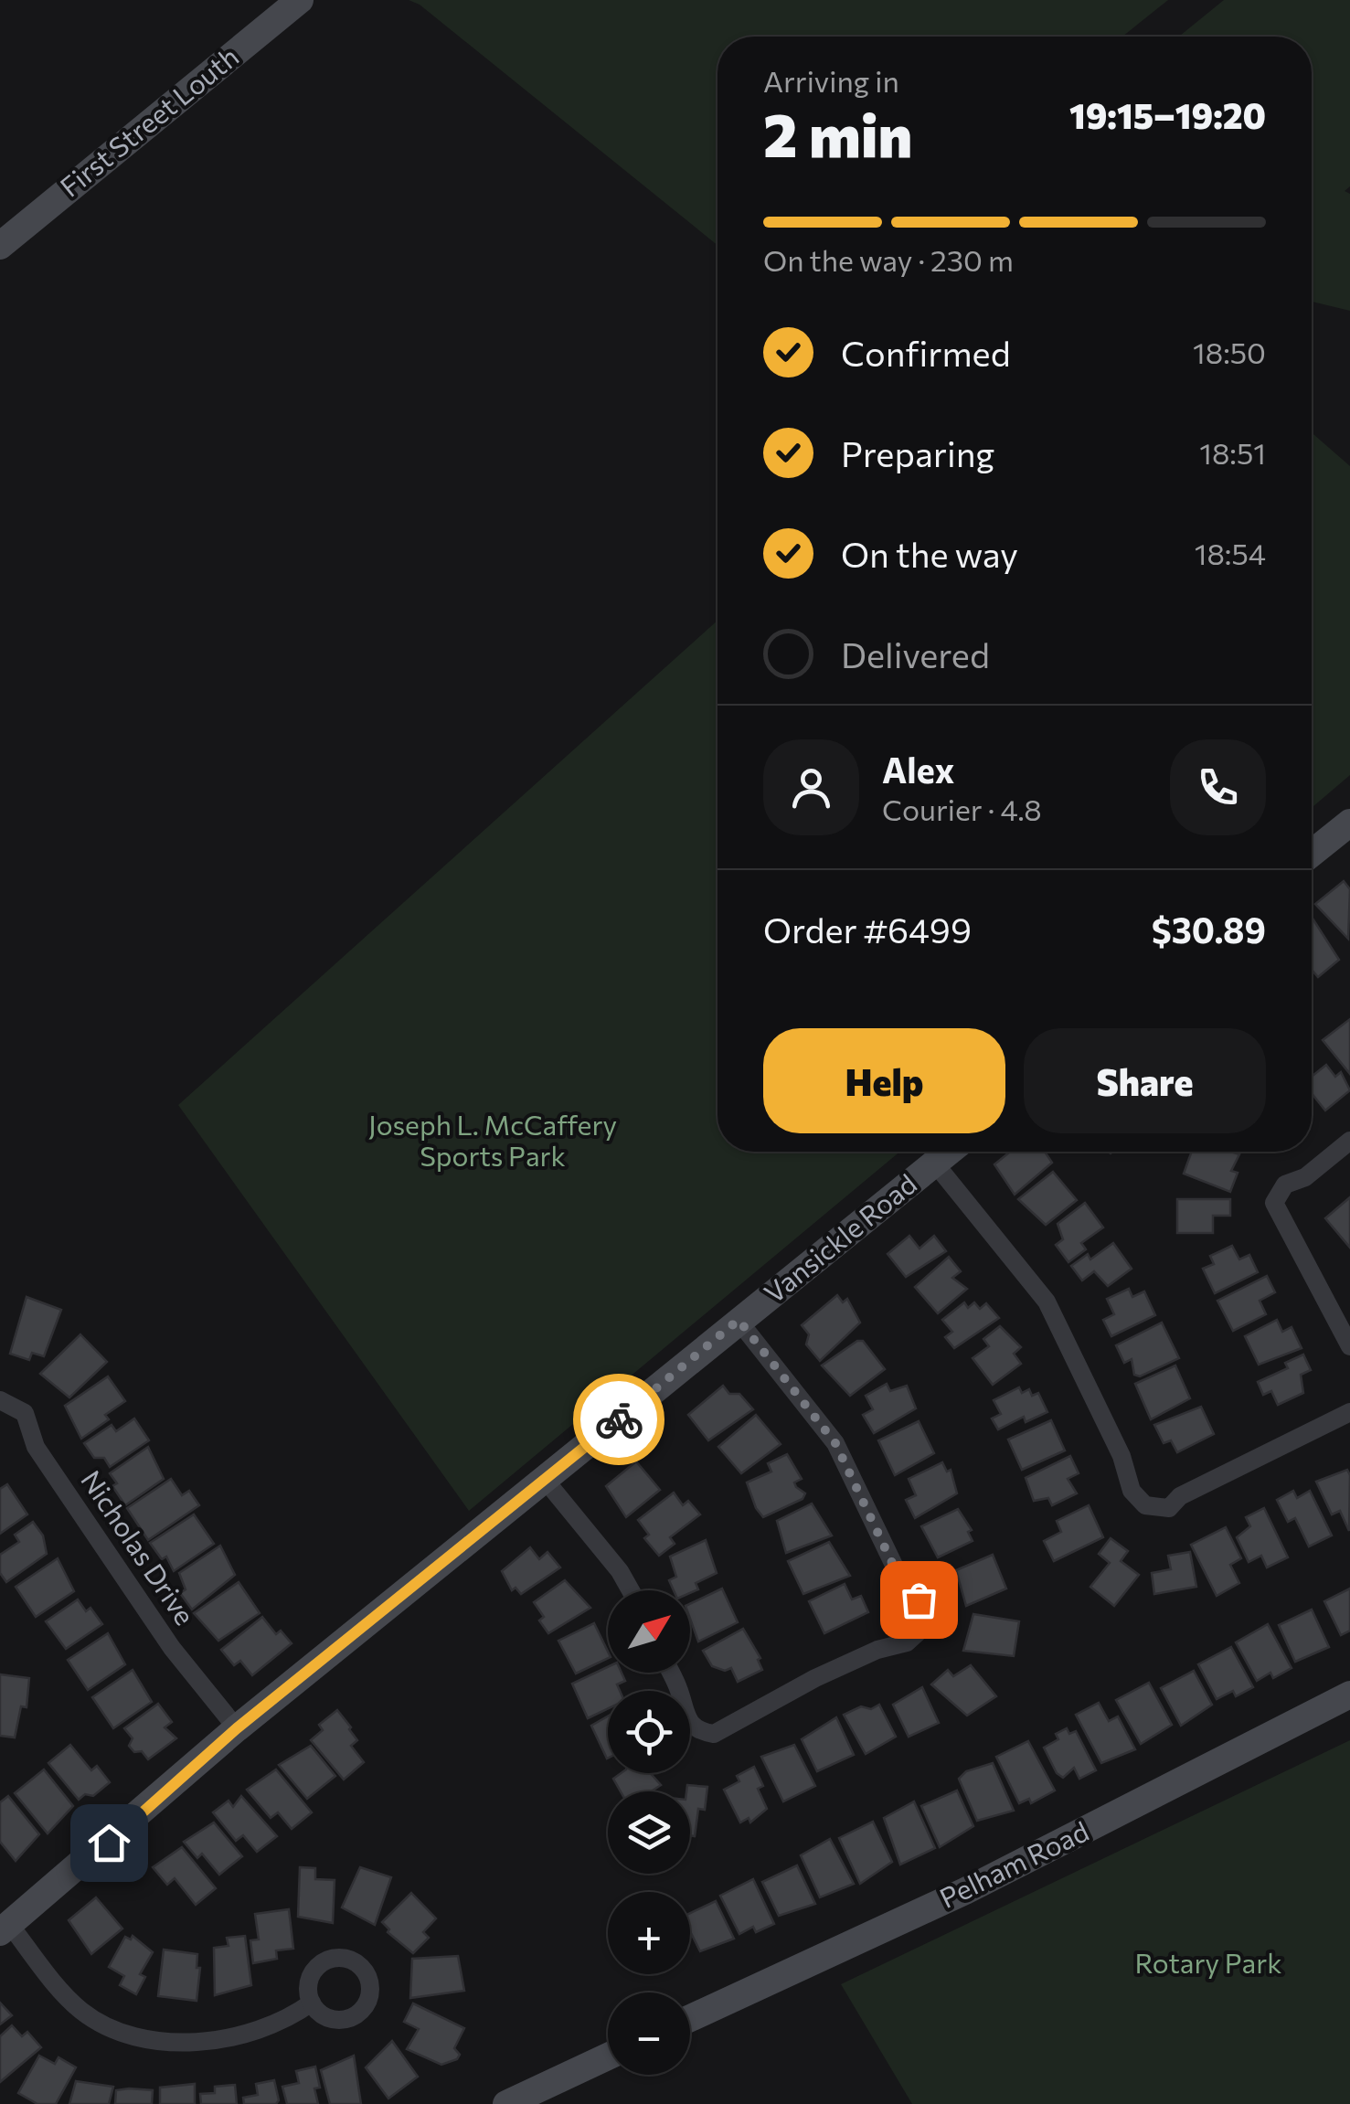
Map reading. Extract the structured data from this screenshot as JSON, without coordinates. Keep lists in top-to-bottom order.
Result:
{
  "streets": {
    "street": [
      "First Street Louth",
      "Vansickle Road",
      "Nicholas Drive",
      "Pelham Road"
    ]
  },
  "crossings": [
    ["Vansickle Road", "Nicholas Drive"]
  ],
  "parks": ["Joseph L. McCaffery Sports Park", "Rotary Park"],
  "north": "top right",
  "page": {
    "heading": ["2 min", "Arriving in", "19:15–19:20"],
    "panel": [
      "Alex",
      "Courier · 4.8",
      "Order #6499",
      "$30.89"
    ],
    "bar": "On the way · 230 m",
    "list": [
      ["Confirmed", "18:50"],
      ["Preparing", "18:51"],
      ["On the way", "18:54"],
      "Delivered"
    ],
    "buttons": ["Help", "Share"],
    "map_buttons": ["+", "−"]
  }
}
